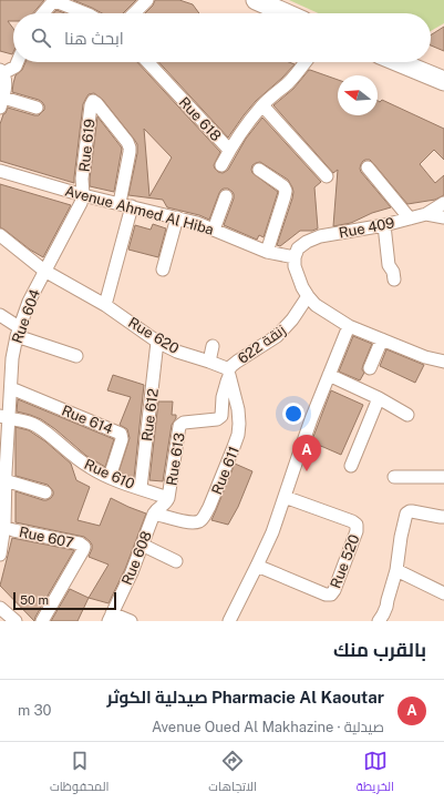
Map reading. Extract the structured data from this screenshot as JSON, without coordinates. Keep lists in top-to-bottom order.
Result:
{
  "streets": {
    "street": [
      "Rue 618",
      "Rue 619",
      "Avenue Ahmed Al Hiba",
      "Rue 409",
      "Rue 604",
      "Rue 620",
      "زنقة 622",
      "Rue 612",
      "Rue 614",
      "Rue 613",
      "Rue 611",
      "Rue 610",
      "Rue 607",
      "Rue 608",
      "Rue 520"
    ]
  },
  "crossings": [
    ["Rue 619", "Avenue Ahmed Al Hiba"],
    ["Rue 619", "Rue 604"],
    ["Avenue Ahmed Al Hiba", "Rue 409"],
    ["Avenue Ahmed Al Hiba", "Rue 604"],
    ["Rue 604", "Rue 620"],
    ["Rue 604", "Rue 614"],
    ["Rue 604", "Rue 610"],
    ["Rue 604", "Rue 607"],
    ["Rue 620", "زنقة 622"],
    ["Rue 620", "Rue 612"],
    ["Rue 620", "Rue 613"],
    ["Rue 620", "Rue 611"],
    ["زنقة 622", "Rue 613"],
    ["زنقة 622", "Rue 611"],
    ["Rue 612", "Rue 610"],
    ["Rue 614", "Rue 610"],
    ["Rue 613", "Rue 611"],
    ["Rue 613", "Rue 610"],
    ["Rue 613", "Rue 608"],
    ["Rue 611", "Rue 608"],
    ["Rue 610", "Rue 608"]
  ],
  "scale_bar": "50 m",
  "north": "left",
  "page": {
    "search": "ابحث هنا",
    "pins": "A",
    "scale": "50 m",
    "heading": "بالقرب منك",
    "list": [
      {
        "mark": "A",
        "name": "Pharmacie Al Kaoutar صيدلية الكوثر",
        "note": "صيدلية · Avenue Oued Al Makhazine",
        "value": "30 m"
      }
    ],
    "nav": ["الخريطة", "الاتجاهات", "المحفوظات"]
  }
}
